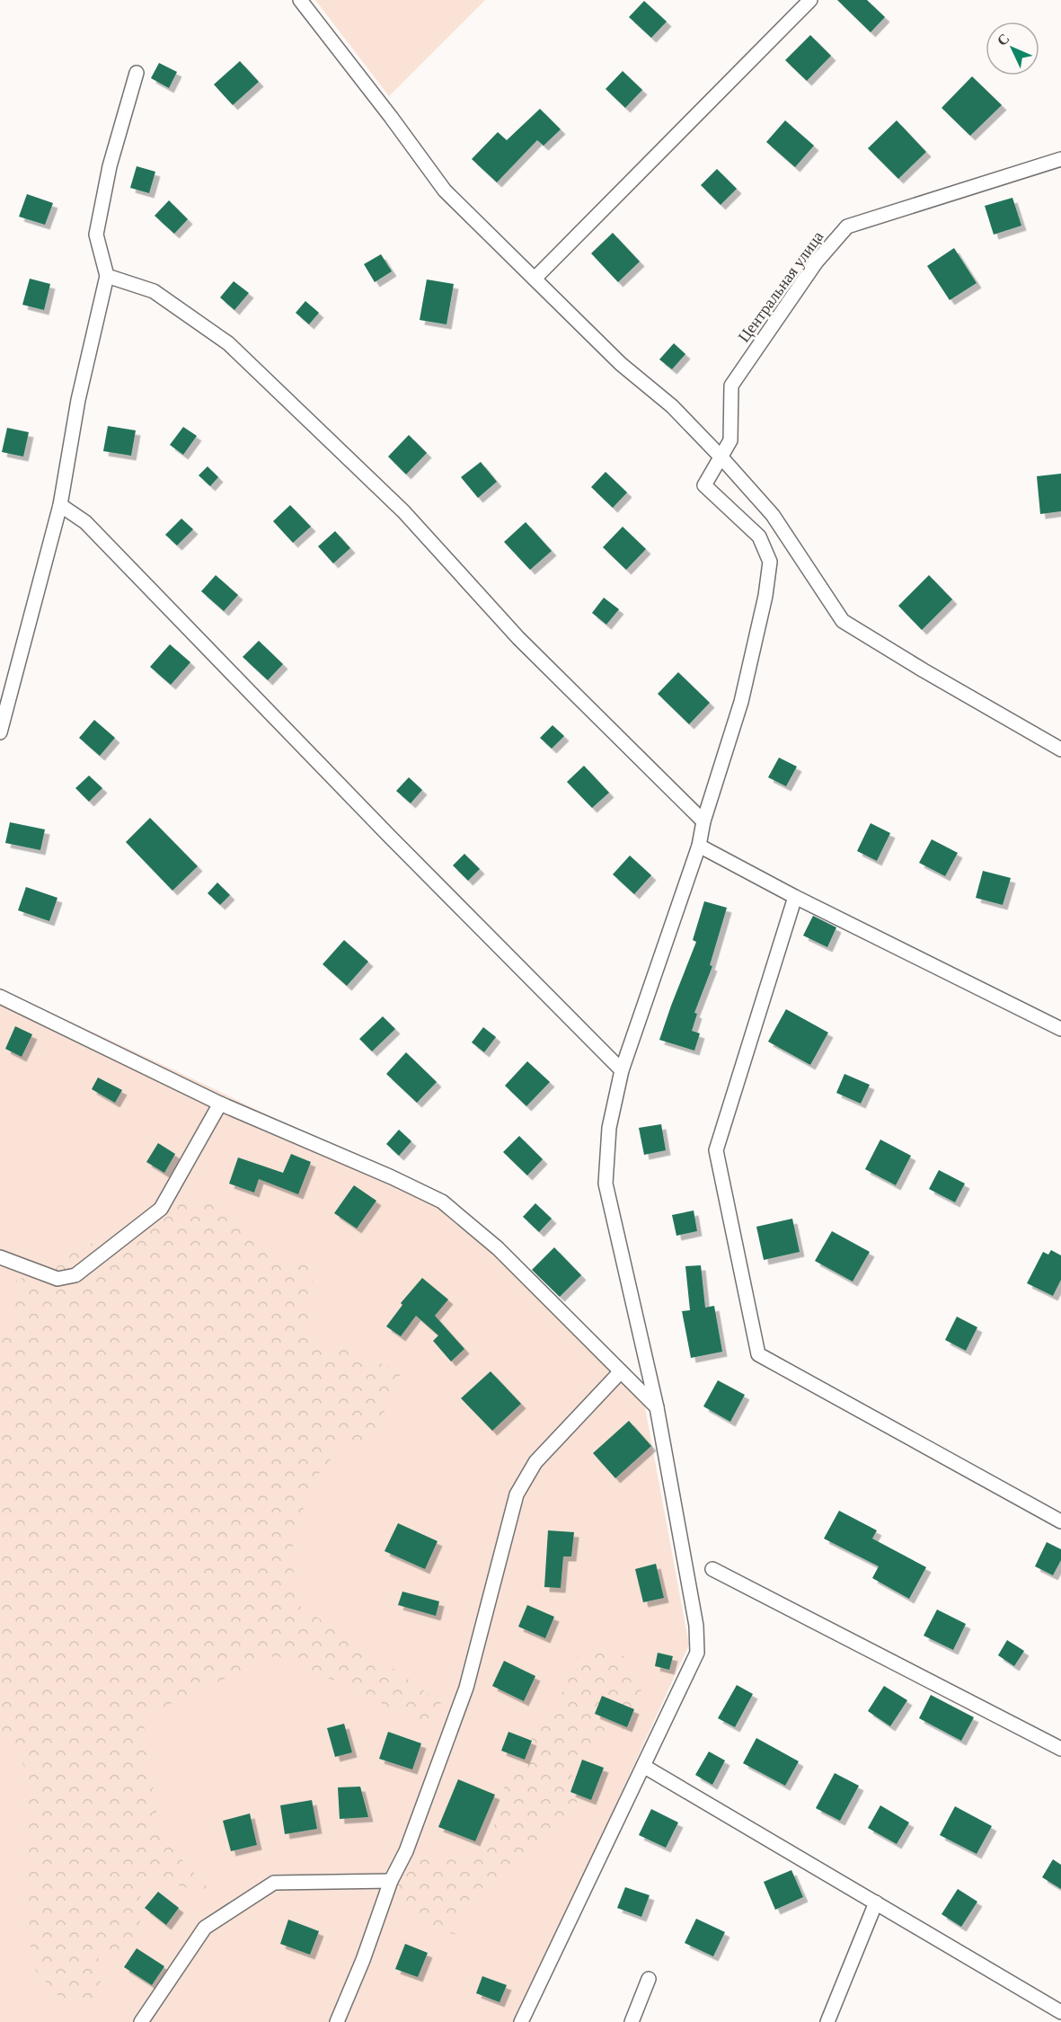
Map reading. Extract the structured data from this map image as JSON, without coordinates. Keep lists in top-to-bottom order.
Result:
{
  "streets": {
    "street": ["Центральная улица"]
  },
  "north": "top left"
}
